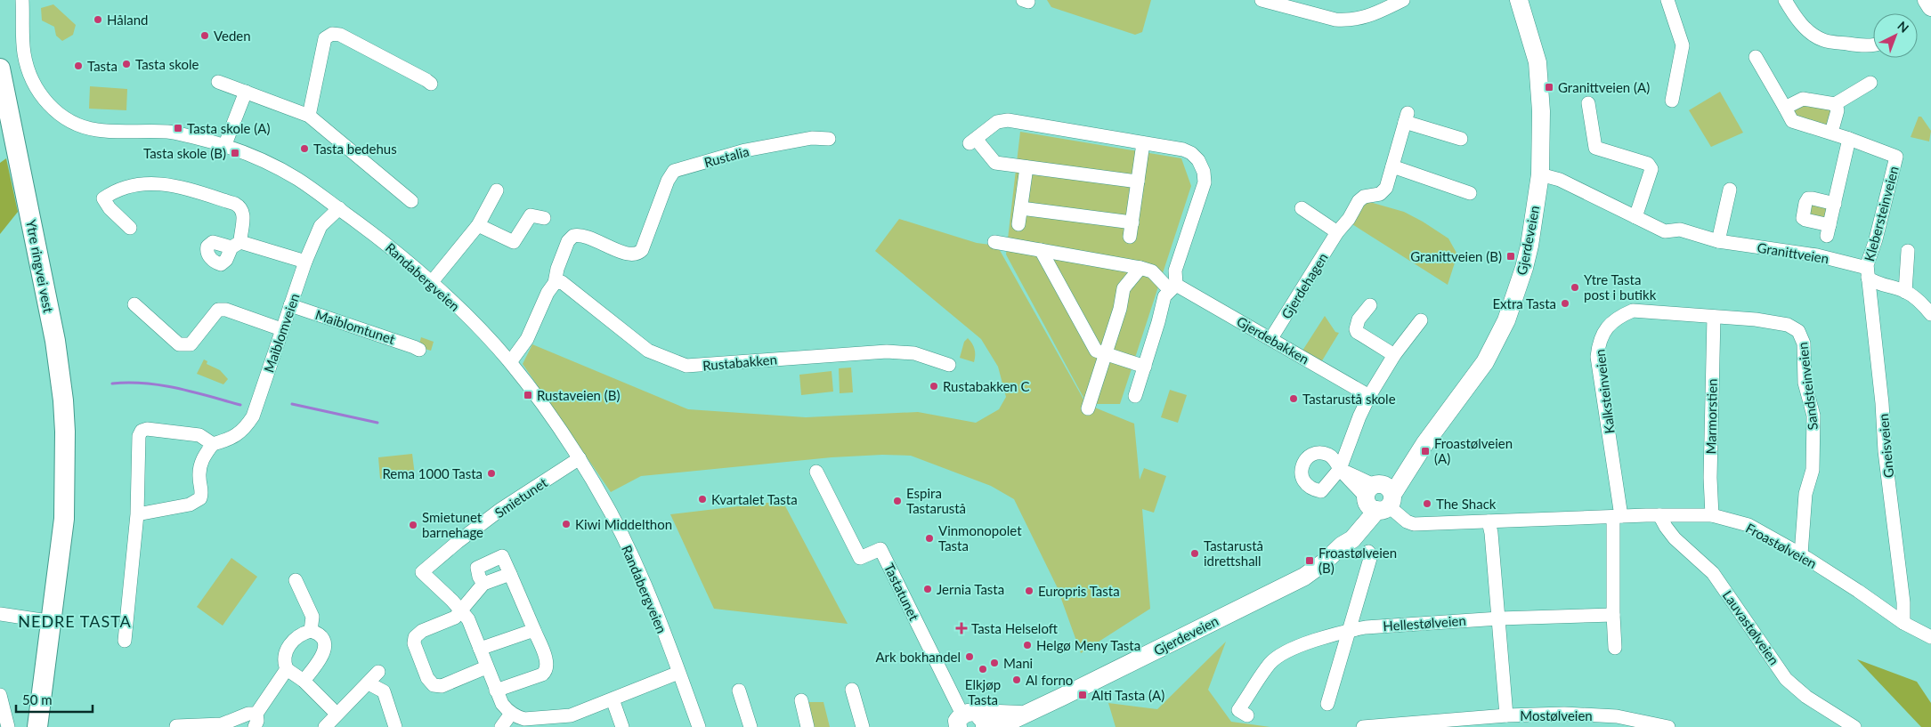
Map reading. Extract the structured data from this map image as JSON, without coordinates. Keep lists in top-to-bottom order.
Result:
{
  "streets": {
    "highway": ["Ytre ringvei vest"],
    "main road": ["Gjerdeveien"],
    "street": [
      "Rustalia",
      "Klebersteinveien",
      "Granittveien",
      "Randabergveien",
      "Gjerdehagen",
      "Maiblomtunet",
      "Maiblomveien",
      "Gjerdebakken",
      "Rustabakken",
      "Sandsteinveien",
      "Kalksteinveien",
      "Marmorstien",
      "Gneisveien",
      "Smietunet",
      "Froastølveien",
      "Tastatunet",
      "Hellestølveien",
      "Lauvastølveien",
      "Mostølveien"
    ]
  },
  "crossings": [
    ["Rustalia", "Rustabakken"],
    ["Klebersteinveien", "Granittveien"],
    ["Klebersteinveien", "Gneisveien"],
    ["Gjerdeveien", "Granittveien"],
    ["Gjerdeveien", "Froastølveien"],
    ["Gjerdeveien", "Tastatunet"],
    ["Granittveien", "Gneisveien"],
    ["Randabergveien", "Maiblomveien"],
    ["Randabergveien", "Smietunet"],
    ["Gjerdehagen", "Gjerdebakken"],
    ["Maiblomtunet", "Maiblomveien"],
    ["Gjerdebakken", "Froastølveien"],
    ["Sandsteinveien", "Kalksteinveien"],
    ["Sandsteinveien", "Marmorstien"],
    ["Sandsteinveien", "Froastølveien"],
    ["Kalksteinveien", "Marmorstien"],
    ["Kalksteinveien", "Froastølveien"],
    ["Marmorstien", "Froastølveien"],
    ["Gneisveien", "Froastølveien"],
    ["Froastølveien", "Lauvastølveien"]
  ],
  "districts": ["NEDRE TASTA"],
  "places": {
    "other": [
      "Håland",
      "Veden",
      "Tasta skole",
      "Tasta",
      "Tasta bedehus",
      "Ytre Tasta post i butikk",
      "Extra Tasta",
      "Rustabakken C",
      "Tastarustå skole",
      "Rema 1000 Tasta",
      "Kvartalet Tasta",
      "Espira Tastarustå",
      "The Shack",
      "Kiwi Middelthon",
      "Smietunet barnehage",
      "Vinmonopolet Tasta",
      "Tastarustå idrettshall",
      "Jernia Tasta",
      "Europris Tasta",
      "Helgø Meny Tasta",
      "Ark bokhandel",
      "Mani",
      "Elkjøp Tasta",
      "Al forno"
    ],
    "transit": [
      "Granittveien (A)",
      "Tasta skole (A)",
      "Tasta skole (B)",
      "Granittveien (B)",
      "Rustaveien (B)",
      "Froastølveien (A)",
      "Froastølveien (B)",
      "Alti Tasta (A)"
    ],
    "health": ["Tasta Helseloft"]
  },
  "scale_bar": "50 m",
  "north": "top right"
}
